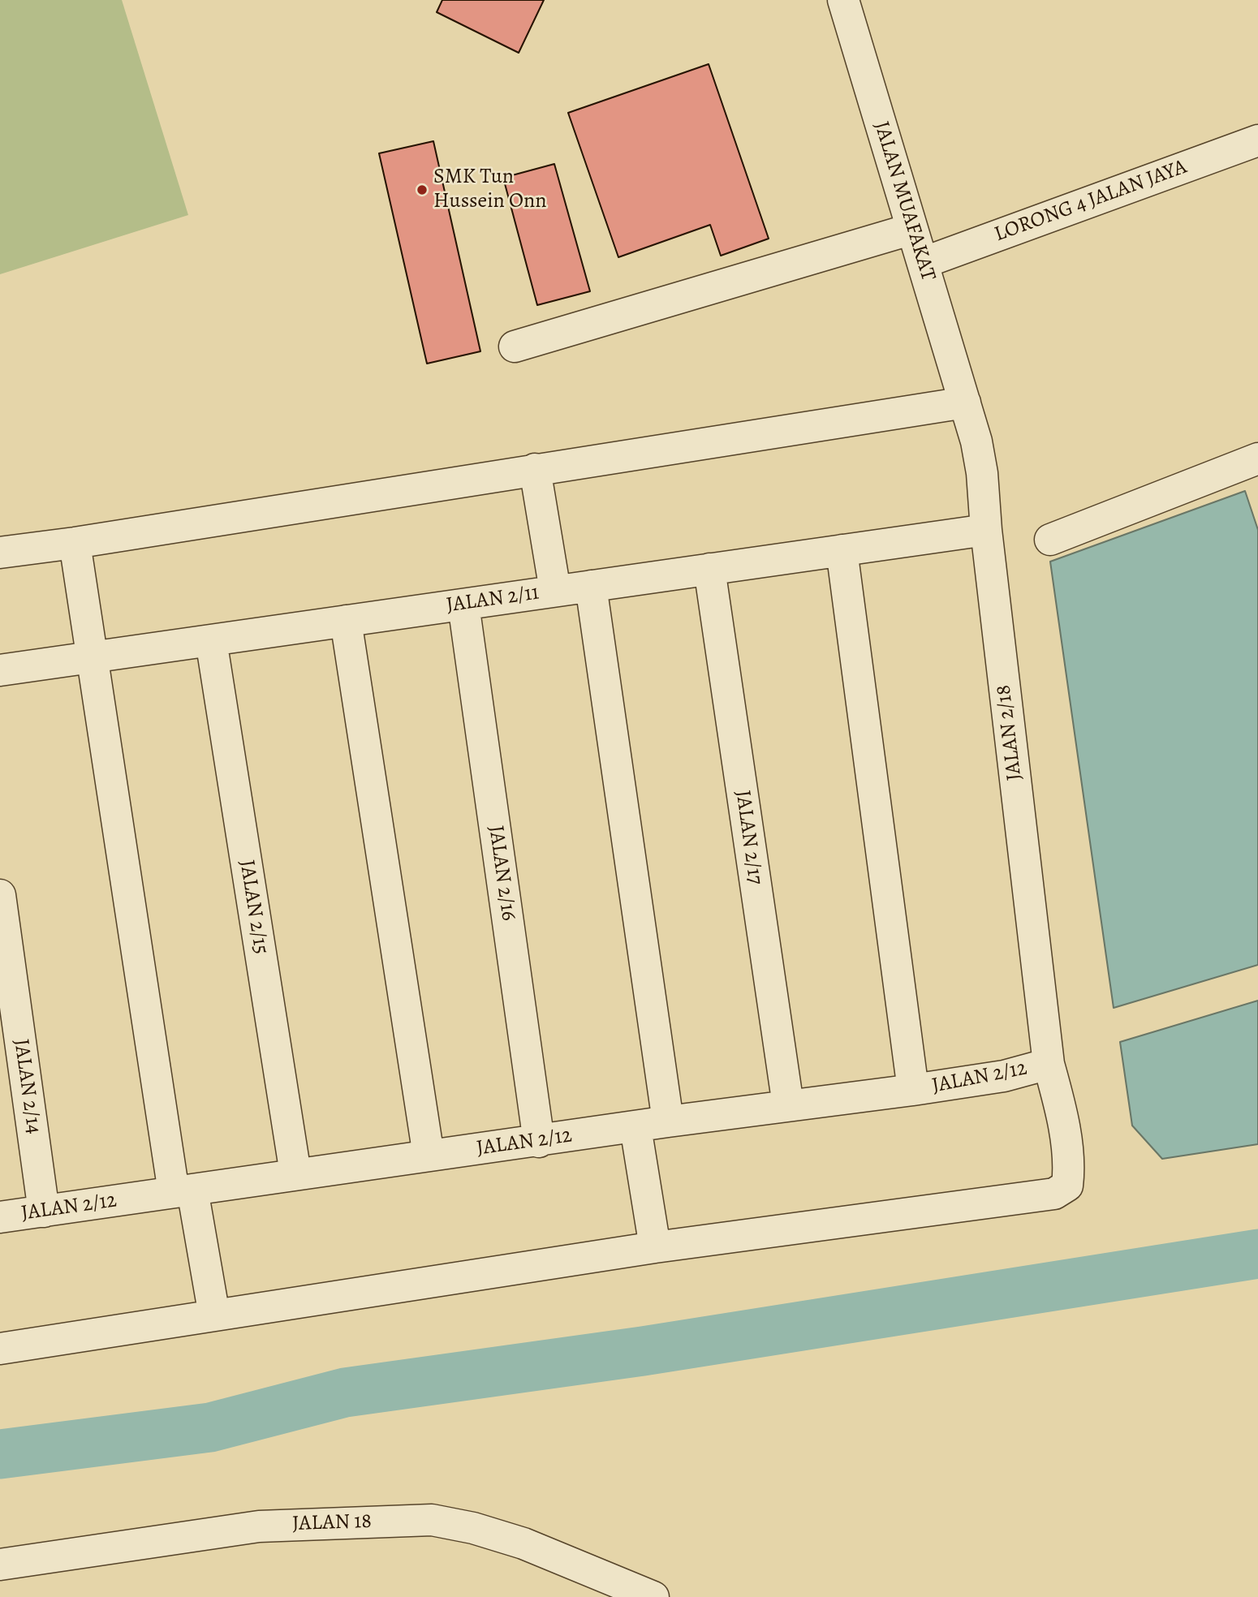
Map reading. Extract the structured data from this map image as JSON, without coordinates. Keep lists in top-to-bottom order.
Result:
{
  "streets": {
    "street": [
      "JALAN MUAFAKAT",
      "LORONG 4 JALAN JAYA",
      "JALAN 2/11",
      "JALAN 2/18",
      "JALAN 2/17",
      "JALAN 2/16",
      "JALAN 2/15",
      "JALAN 2/12",
      "JALAN 2/14",
      "JALAN 18"
    ]
  },
  "crossings": [
    ["JALAN MUAFAKAT", "LORONG 4 JALAN JAYA"],
    ["JALAN MUAFAKAT", "JALAN 2/18"],
    ["JALAN 2/11", "JALAN 2/18"],
    ["JALAN 2/11", "JALAN 2/17"],
    ["JALAN 2/11", "JALAN 2/16"],
    ["JALAN 2/11", "JALAN 2/15"],
    ["JALAN 2/18", "JALAN 2/12"],
    ["JALAN 2/17", "JALAN 2/12"],
    ["JALAN 2/16", "JALAN 2/12"],
    ["JALAN 2/15", "JALAN 2/12"],
    ["JALAN 2/12", "JALAN 2/14"]
  ],
  "places": ["SMK Tun Hussein Onn"]
}
